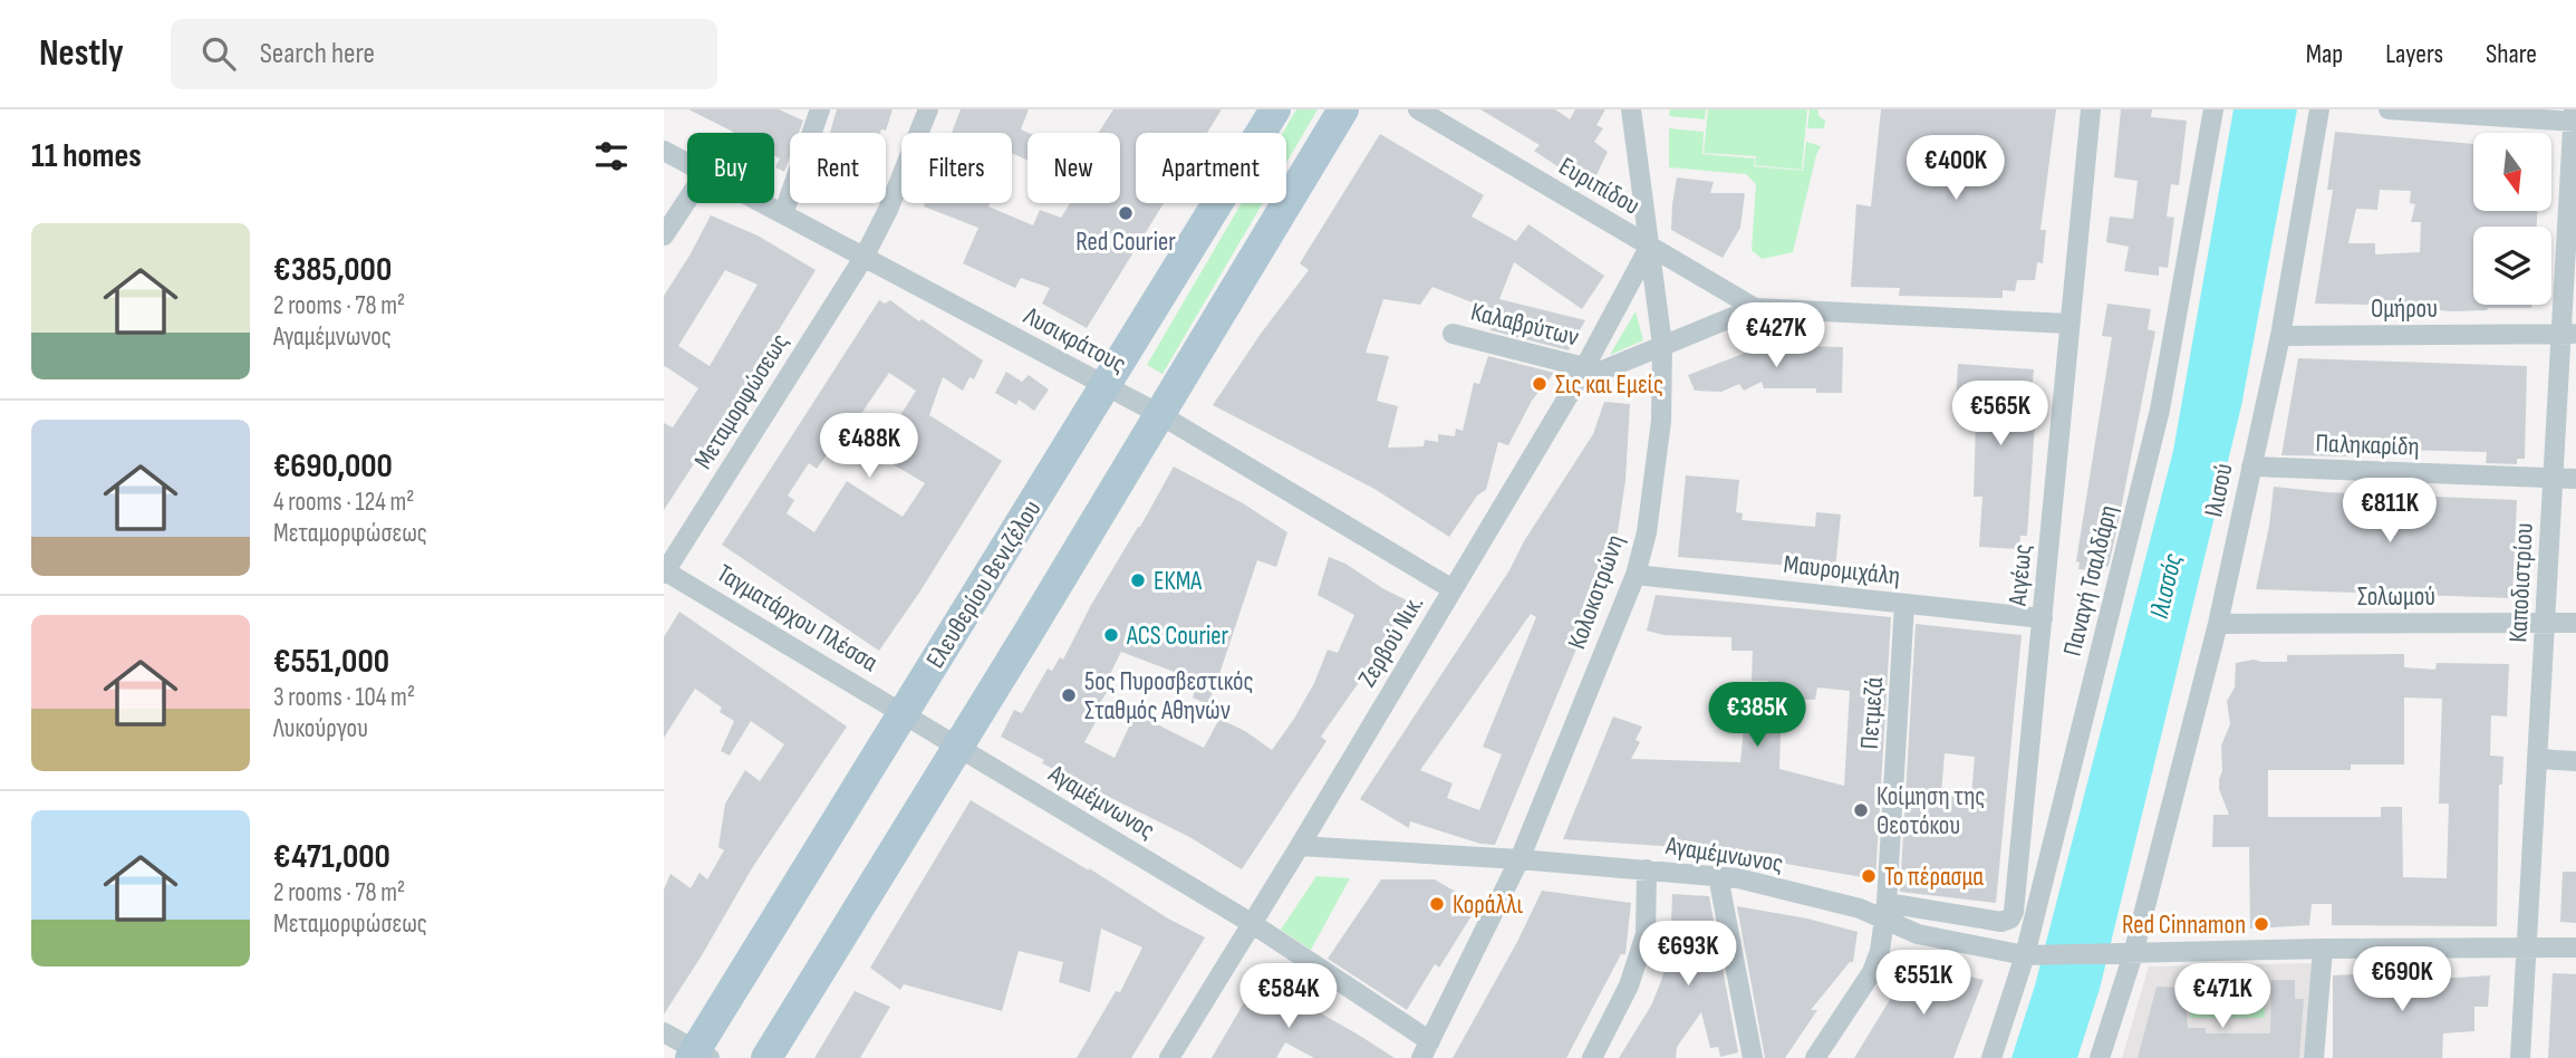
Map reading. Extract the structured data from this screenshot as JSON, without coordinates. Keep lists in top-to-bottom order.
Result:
{
  "streets": {
    "main road": ["Ελευθερίου Βενιζέλου"],
    "street": [
      "Ευριπίδου",
      "Ομήρου",
      "Καλαβρύτων",
      "Λυσικράτους",
      "Μεταμορφώσεως",
      "Παληκαρίδη",
      "Ιλισού",
      "Μαυρομιχάλη",
      "Αιγέως",
      "Παναγή Τσαλδάρη",
      "Καποδιστρίου",
      "Κολοκοτρώνη",
      "Σολωμού",
      "Ταγματάρχου Πλέσσα",
      "Ζερβού Νικ.",
      "Πετμεζά",
      "Αγαμέμνωνος"
    ]
  },
  "crossings": [
    ["Ευριπίδου", "Καλαβρύτων"],
    ["Ευριπίδου", "Αιγέως"],
    ["Ευριπίδου", "Κολοκοτρώνη"],
    ["Ευριπίδου", "Ζερβού Νικ."],
    ["Ομήρου", "Ιλισού"],
    ["Ομήρου", "Καποδιστρίου"],
    ["Καλαβρύτων", "Ζερβού Νικ."],
    ["Λυσικράτους", "Μεταμορφώσεως"],
    ["Λυσικράτους", "Ελευθερίου Βενιζέλου"],
    ["Λυσικράτους", "Ζερβού Νικ."],
    ["Μεταμορφώσεως", "Ταγματάρχου Πλέσσα"],
    ["Παληκαρίδη", "Ιλισού"],
    ["Παληκαρίδη", "Καποδιστρίου"],
    ["Ιλισού", "Σολωμού"],
    ["Ιλισού", "Αγαμέμνωνος"],
    ["Μαυρομιχάλη", "Αιγέως"],
    ["Μαυρομιχάλη", "Κολοκοτρώνη"],
    ["Μαυρομιχάλη", "Πετμεζά"],
    ["Αιγέως", "Πετμεζά"],
    ["Αιγέως", "Αγαμέμνωνος"],
    ["Παναγή Τσαλδάρη", "Αγαμέμνωνος"],
    ["Καποδιστρίου", "Σολωμού"],
    ["Ελευθερίου Βενιζέλου", "Ταγματάρχου Πλέσσα"],
    ["Ελευθερίου Βενιζέλου", "Αγαμέμνωνος"],
    ["Κολοκοτρώνη", "Ζερβού Νικ."],
    ["Κολοκοτρώνη", "Αγαμέμνωνος"],
    ["Ταγματάρχου Πλέσσα", "Αγαμέμνωνος"],
    ["Ζερβού Νικ.", "Αγαμέμνωνος"],
    ["Πετμεζά", "Αγαμέμνωνος"]
  ],
  "water": ["Ιλισσός"],
  "places": [
    "Red Courier",
    "Σις και Εμείς",
    "ΕΚΜΑ",
    "ACS Courier",
    "5ος Πυροσβεστικός Σταθμός Αθηνών",
    "Κοίμηση της Θεοτόκου",
    "Το πέρασμα",
    "Κοράλλι",
    "Red Cinnamon"
  ],
  "north": "bottom",
  "page": {
    "header": "Nestly",
    "search": "Search here",
    "nav": ["Map", "Layers", "Share"],
    "heading": "11 homes",
    "chip": [
      "Buy",
      "Rent",
      "Filters",
      "New",
      "Apartment"
    ],
    "price": [
      "€400K",
      "€427K",
      "€565K",
      "€488K",
      "€811K",
      "€385K",
      "€693K",
      "€690K",
      "€551K",
      "€584K",
      "€471K"
    ],
    "list": [
      {
        "name": "€385,000",
        "note": "2 rooms · 78 m² · Αγαμέμνωνος"
      },
      {
        "name": "€690,000",
        "note": "4 rooms · 124 m² · Μεταμορφώσεως"
      },
      {
        "name": "€551,000",
        "note": "3 rooms · 104 m² · Λυκούργου"
      },
      {
        "name": "€471,000",
        "note": "2 rooms · 78 m² · Μεταμορφώσεως"
      }
    ]
  }
}
